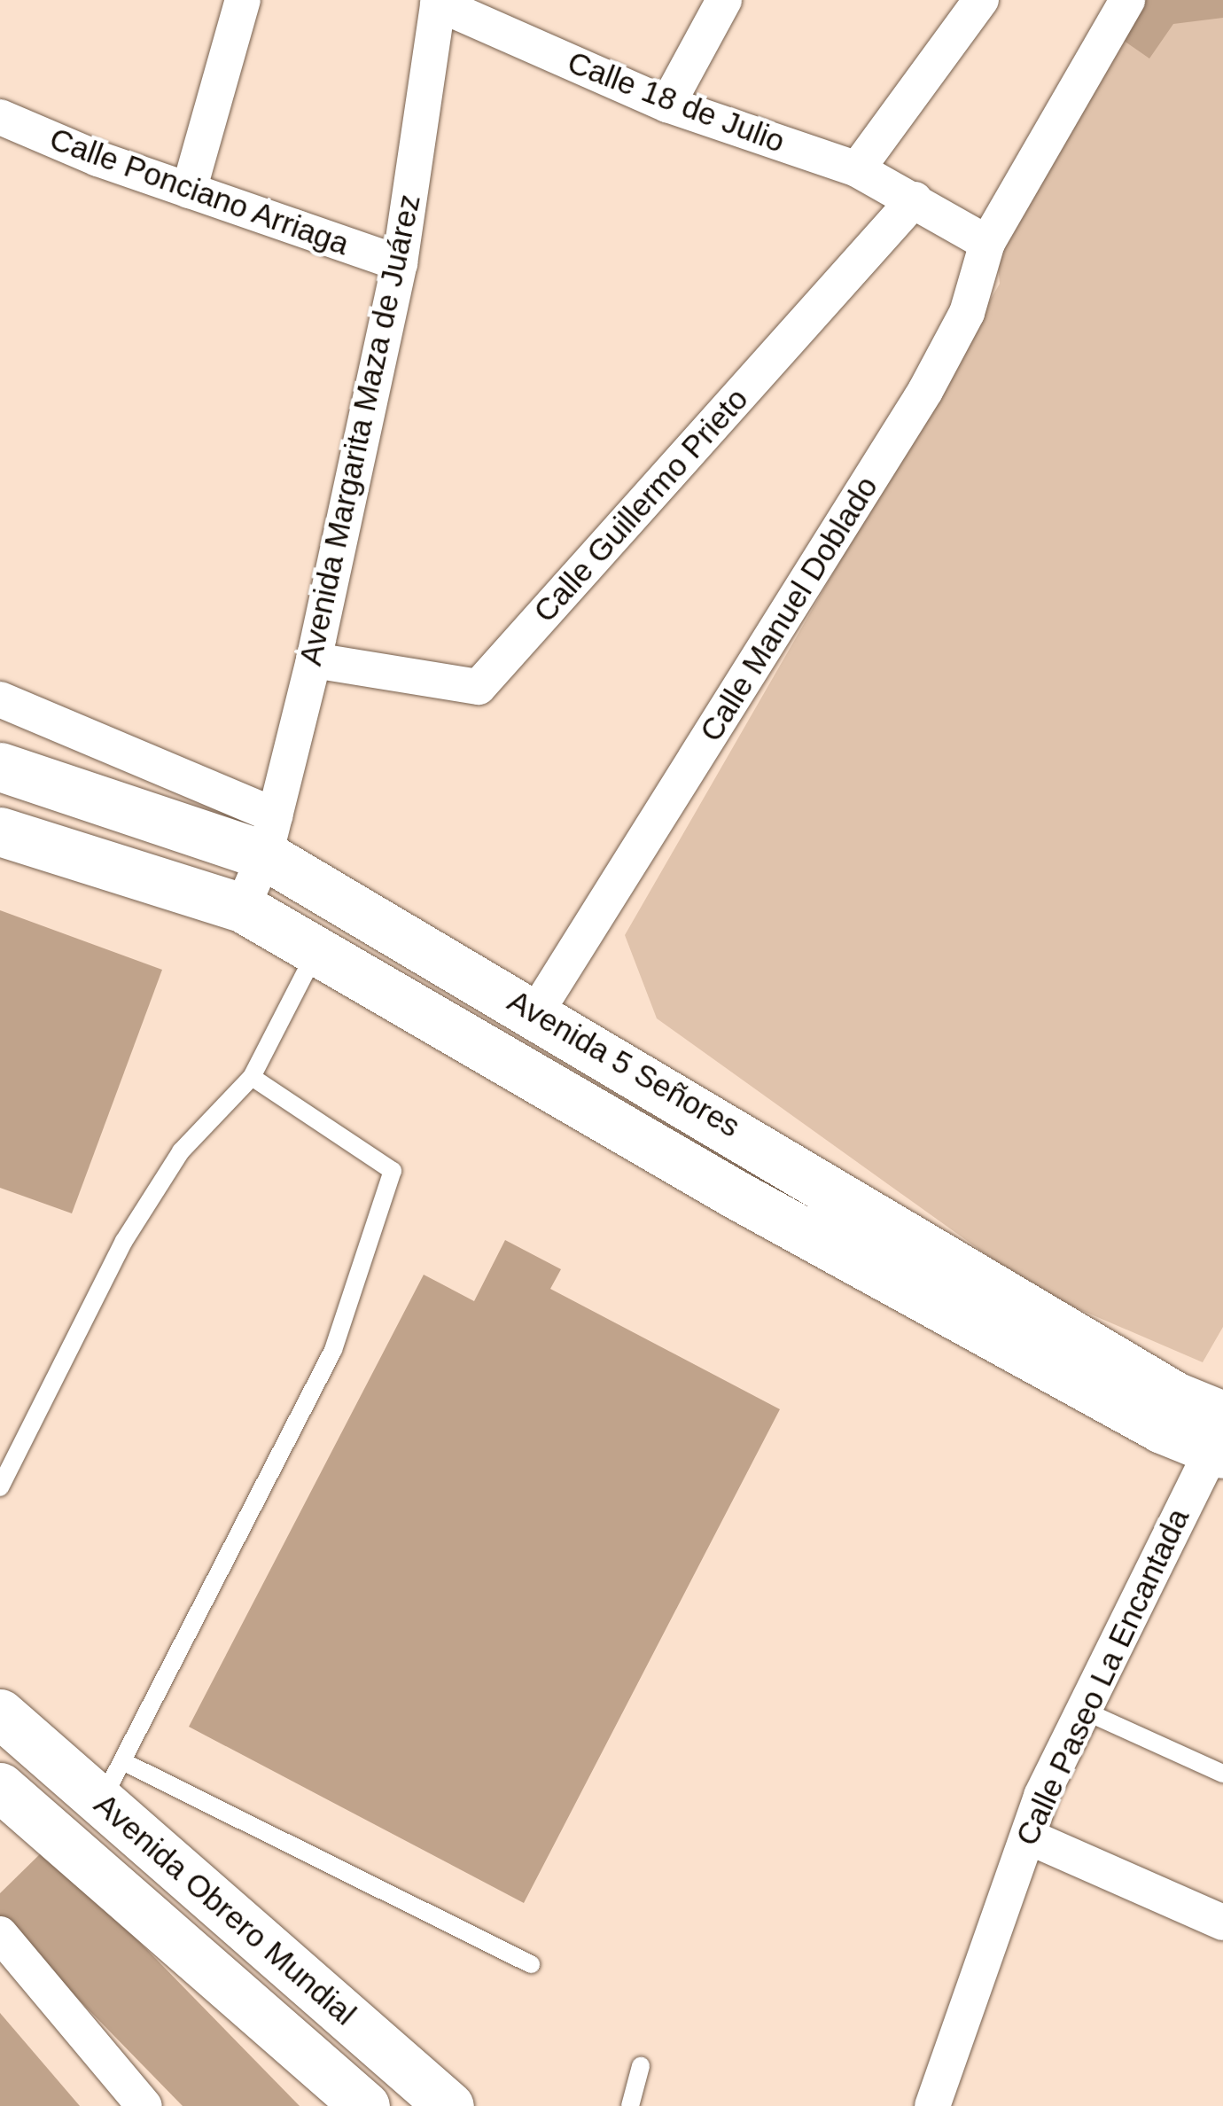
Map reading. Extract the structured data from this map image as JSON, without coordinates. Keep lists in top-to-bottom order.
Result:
{
  "streets": {
    "street": [
      "Calle 18 de Julio",
      "Calle Ponciano Arriaga",
      "Avenida Margarita Maza de Juárez",
      "Calle Guillermo Prieto",
      "Calle Manuel Doblado",
      "Avenida 5 Señores",
      "Calle Paseo La Encantada",
      "Avenida Obrero Mundial"
    ]
  },
  "crossings": [
    ["Calle 18 de Julio", "Avenida Margarita Maza de Juárez"],
    ["Calle 18 de Julio", "Calle Guillermo Prieto"],
    ["Calle Ponciano Arriaga", "Avenida Margarita Maza de Juárez"],
    ["Avenida Margarita Maza de Juárez", "Calle Guillermo Prieto"],
    ["Avenida Margarita Maza de Juárez", "Avenida 5 Señores"],
    ["Calle Manuel Doblado", "Avenida 5 Señores"],
    ["Avenida 5 Señores", "Calle Paseo La Encantada"]
  ]
}
